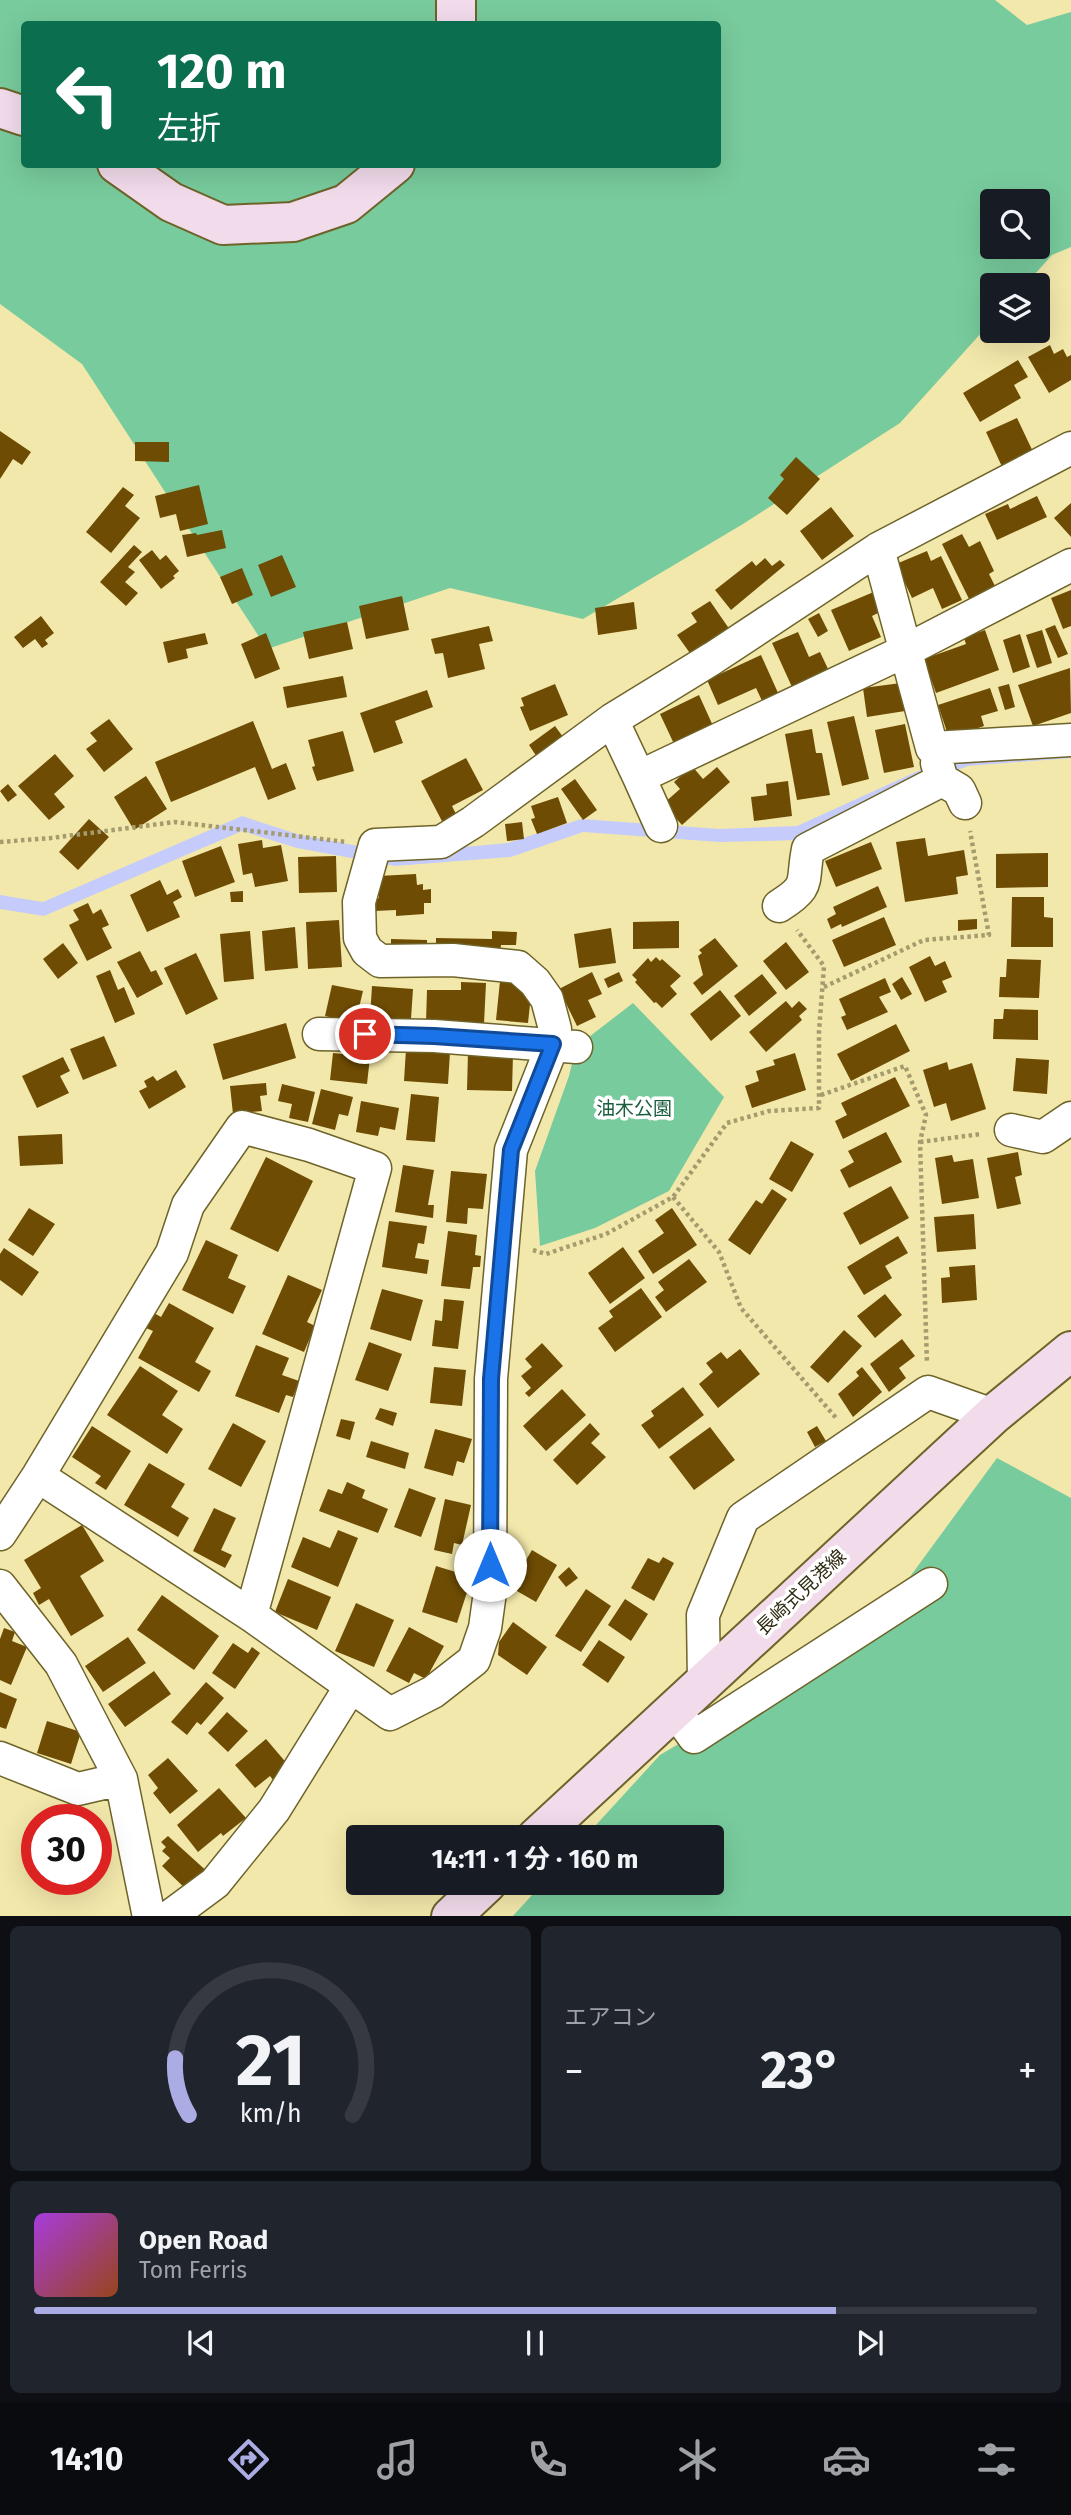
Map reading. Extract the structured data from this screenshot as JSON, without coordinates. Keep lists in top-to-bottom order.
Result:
{
  "streets": {
    "main road": ["長崎式見港線"]
  },
  "parks": ["油木公園"],
  "page": {
    "turn": ["120 m", "左折"],
    "limit": "30",
    "trip": "14:11 · 1 分 · 160 m",
    "tile": "エアコン",
    "heat": ["−", "23°", "+"],
    "song": ["Open Road", "Tom Ferris"],
    "tabs": "14:10",
    "gauge": ["21", "km/h"]
  }
}
